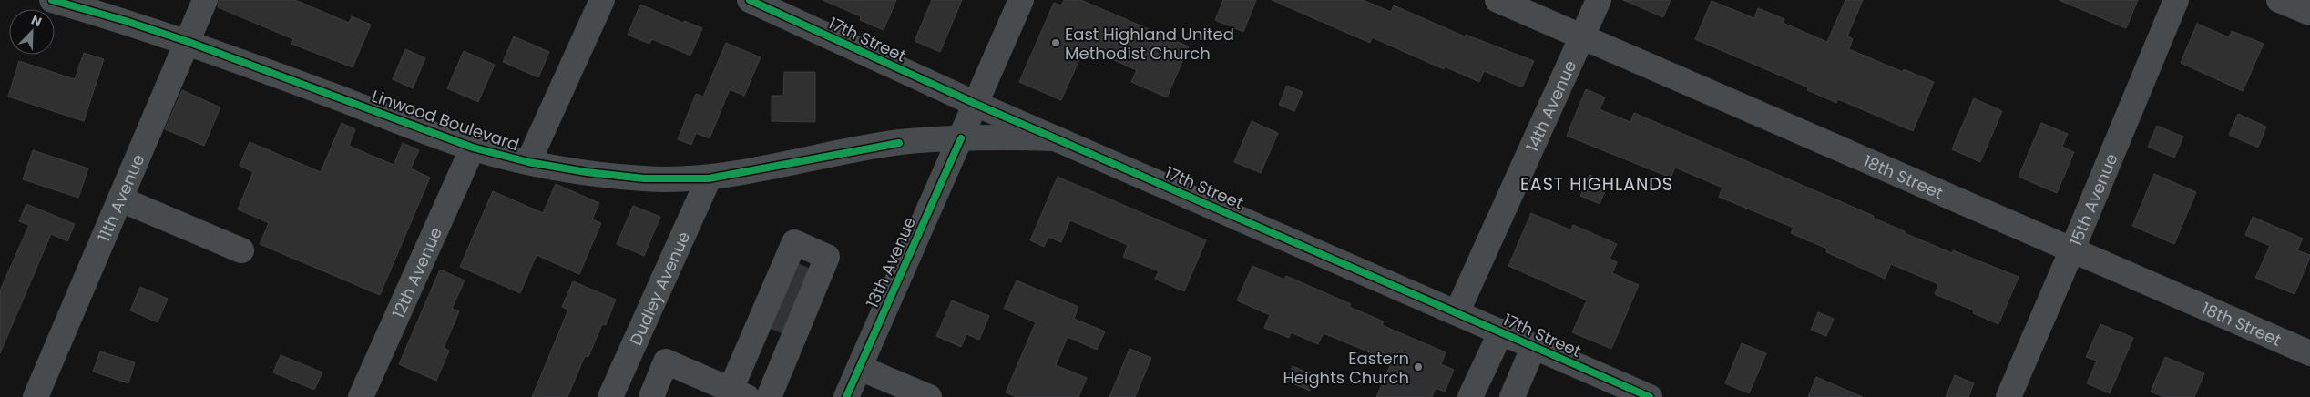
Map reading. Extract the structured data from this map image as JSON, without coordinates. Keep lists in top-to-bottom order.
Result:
{
  "streets": {
    "street": [
      "17th Street",
      "14th Avenue",
      "Linwood Boulevard",
      "18th Street",
      "11th Avenue",
      "15th Avenue",
      "13th Avenue",
      "12th Avenue",
      "Dudley Avenue"
    ]
  },
  "crossings": [
    ["17th Street", "14th Avenue"],
    ["17th Street", "13th Avenue"],
    ["14th Avenue", "18th Street"],
    ["Linwood Boulevard", "11th Avenue"],
    ["Linwood Boulevard", "13th Avenue"],
    ["Linwood Boulevard", "12th Avenue"],
    ["Linwood Boulevard", "Dudley Avenue"],
    ["18th Street", "15th Avenue"]
  ],
  "districts": ["EAST HIGHLANDS"],
  "places": ["East Highland United Methodist Church", "Eastern Heights Church"],
  "north": "top right"
}
